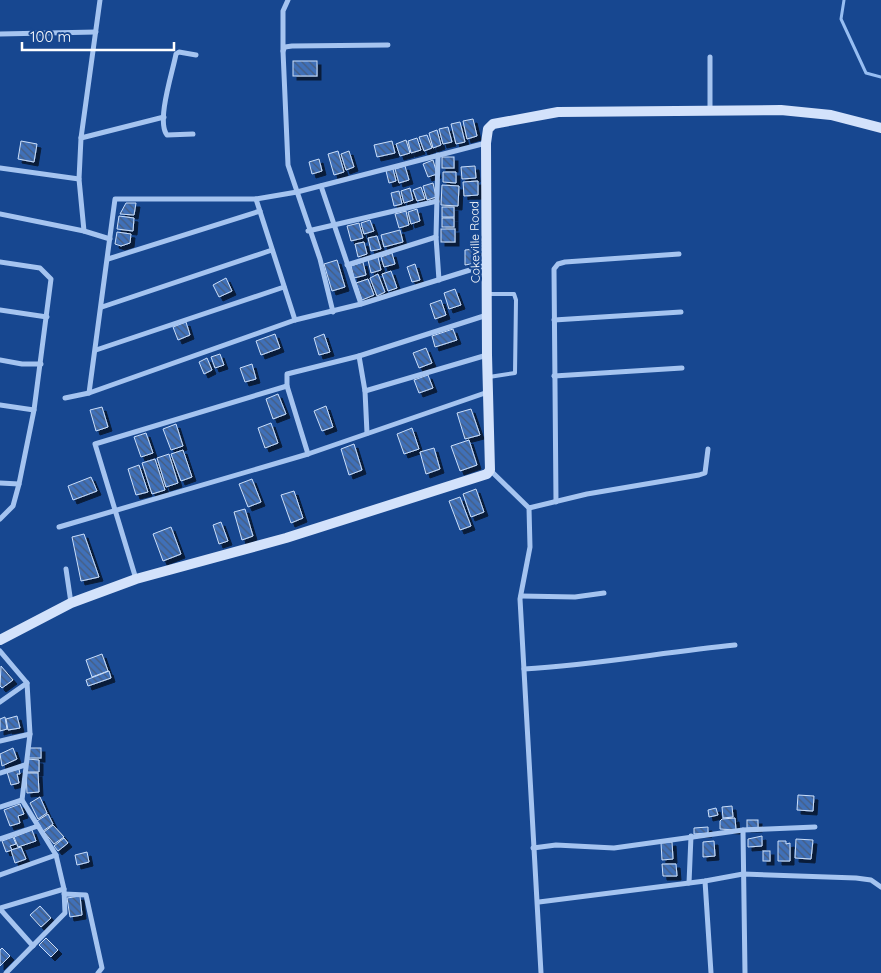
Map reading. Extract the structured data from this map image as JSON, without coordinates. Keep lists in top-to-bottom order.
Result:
{
  "streets": {
    "street": ["Cokeville Road"]
  },
  "scale_bar": "100 m"
}
